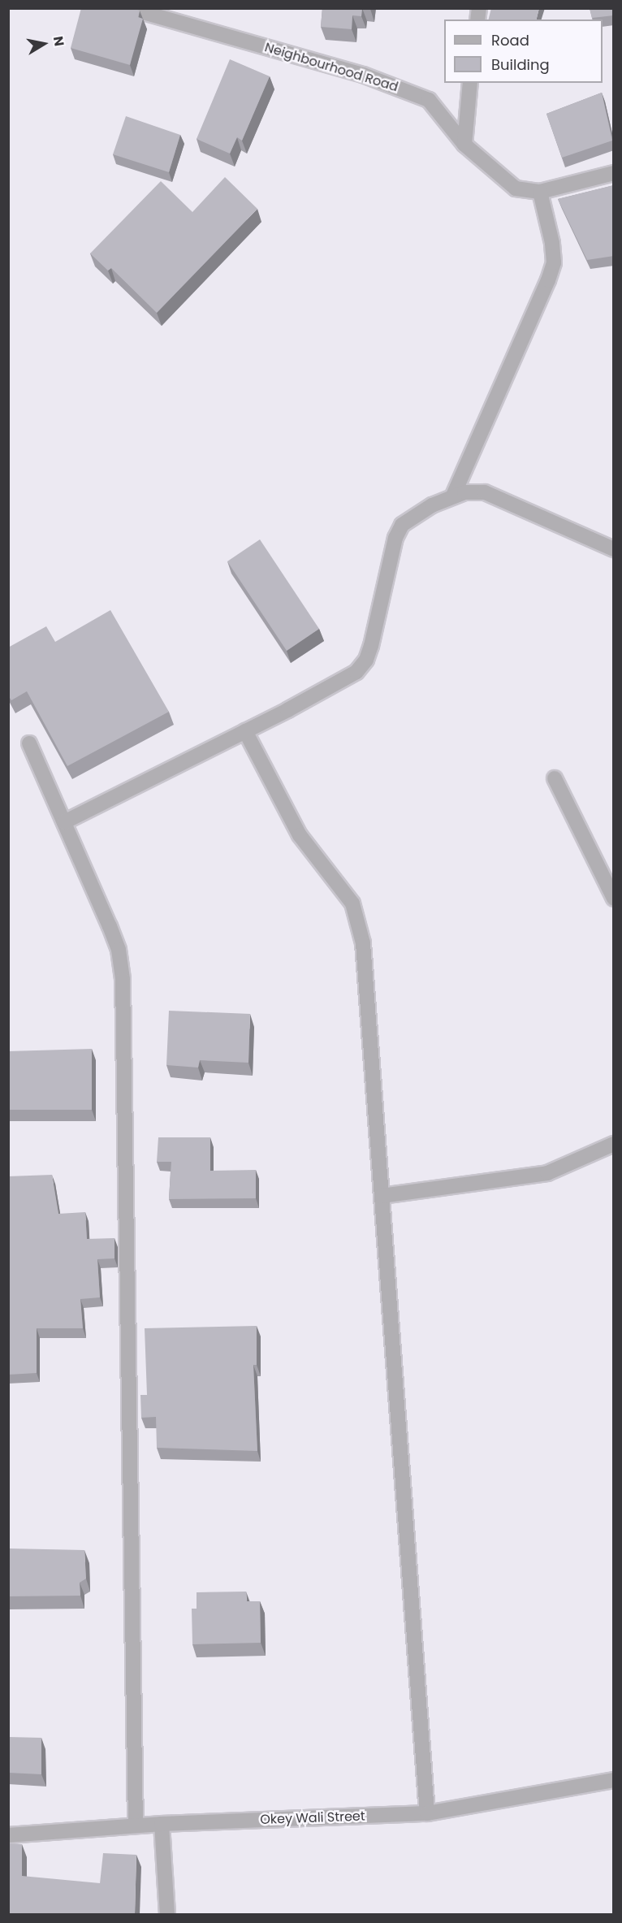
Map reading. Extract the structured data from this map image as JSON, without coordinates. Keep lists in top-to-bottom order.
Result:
{
  "streets": {
    "street": ["Neighbourhood Road", "Okey Wali Street"]
  },
  "legend": ["Road", "Building"],
  "north": "right"
}
